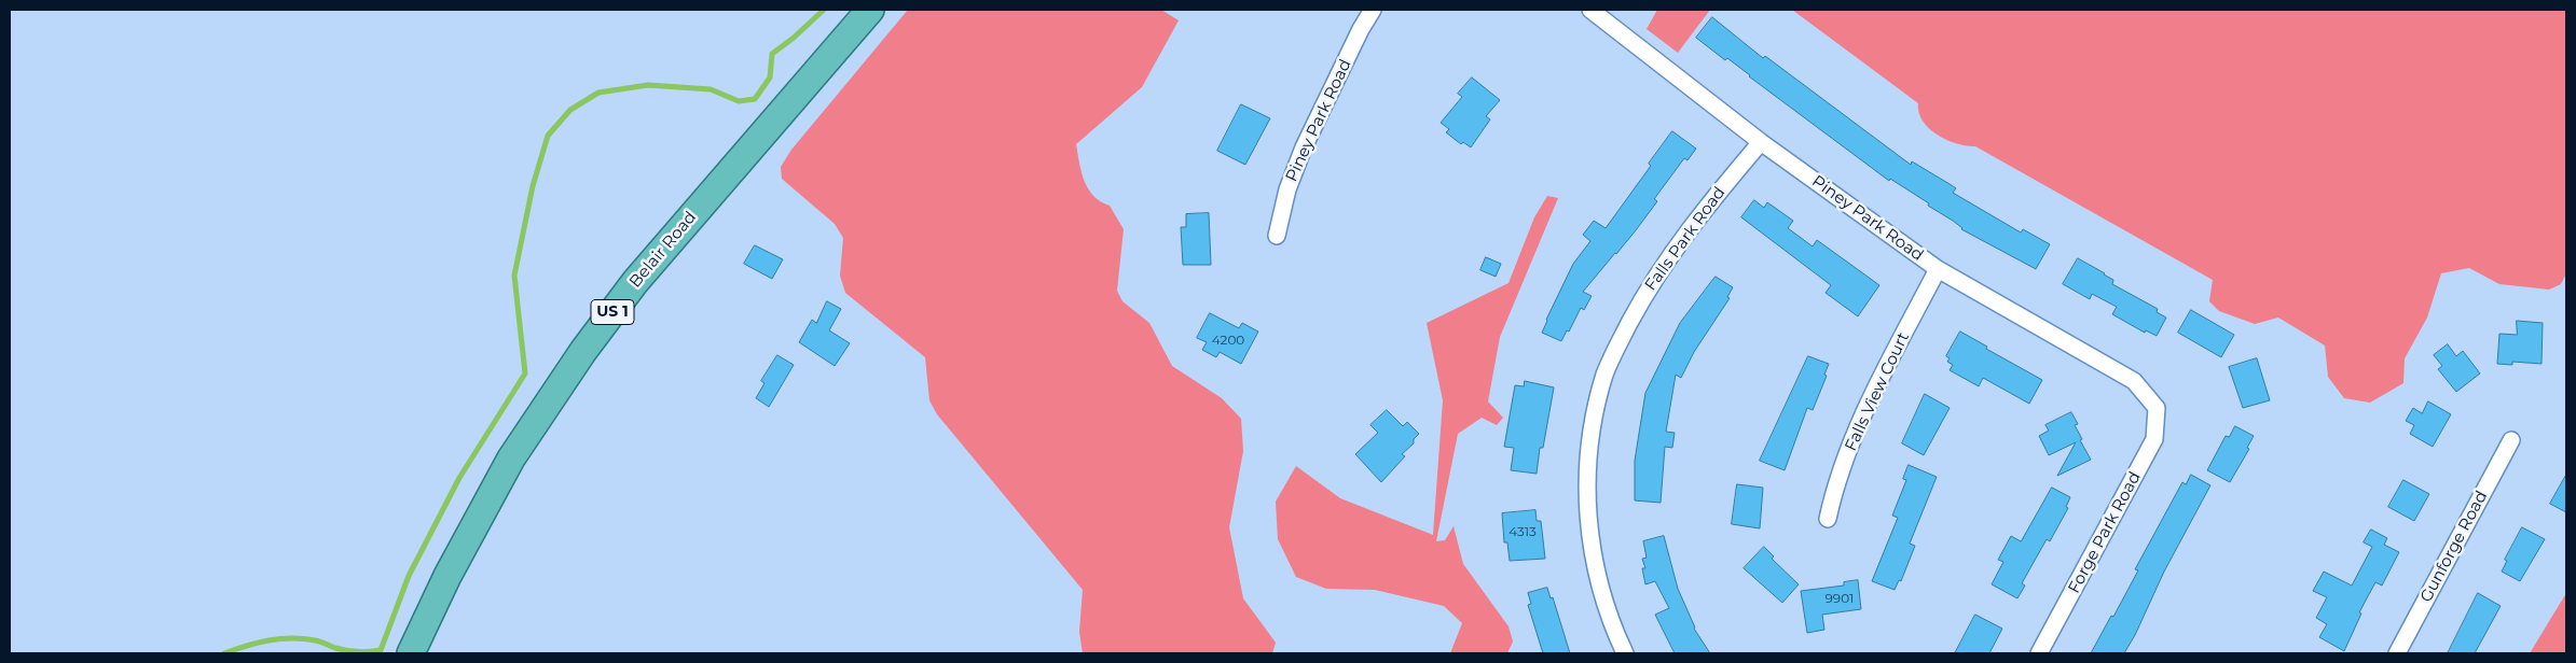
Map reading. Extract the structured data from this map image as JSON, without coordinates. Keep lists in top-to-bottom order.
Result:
{
  "streets": {
    "highway": ["Belair Road", "US 1"],
    "street": [
      "Piney Park Road",
      "Falls Park Road",
      "Falls View Court",
      "Forge Park Road",
      "Gunforge Road"
    ]
  },
  "crossings": [
    ["Piney Park Road", "Falls Park Road"],
    ["Piney Park Road", "Falls View Court"],
    ["Piney Park Road", "Forge Park Road"]
  ],
  "house_numbers": ["4200", "4313", "9901"]
}
